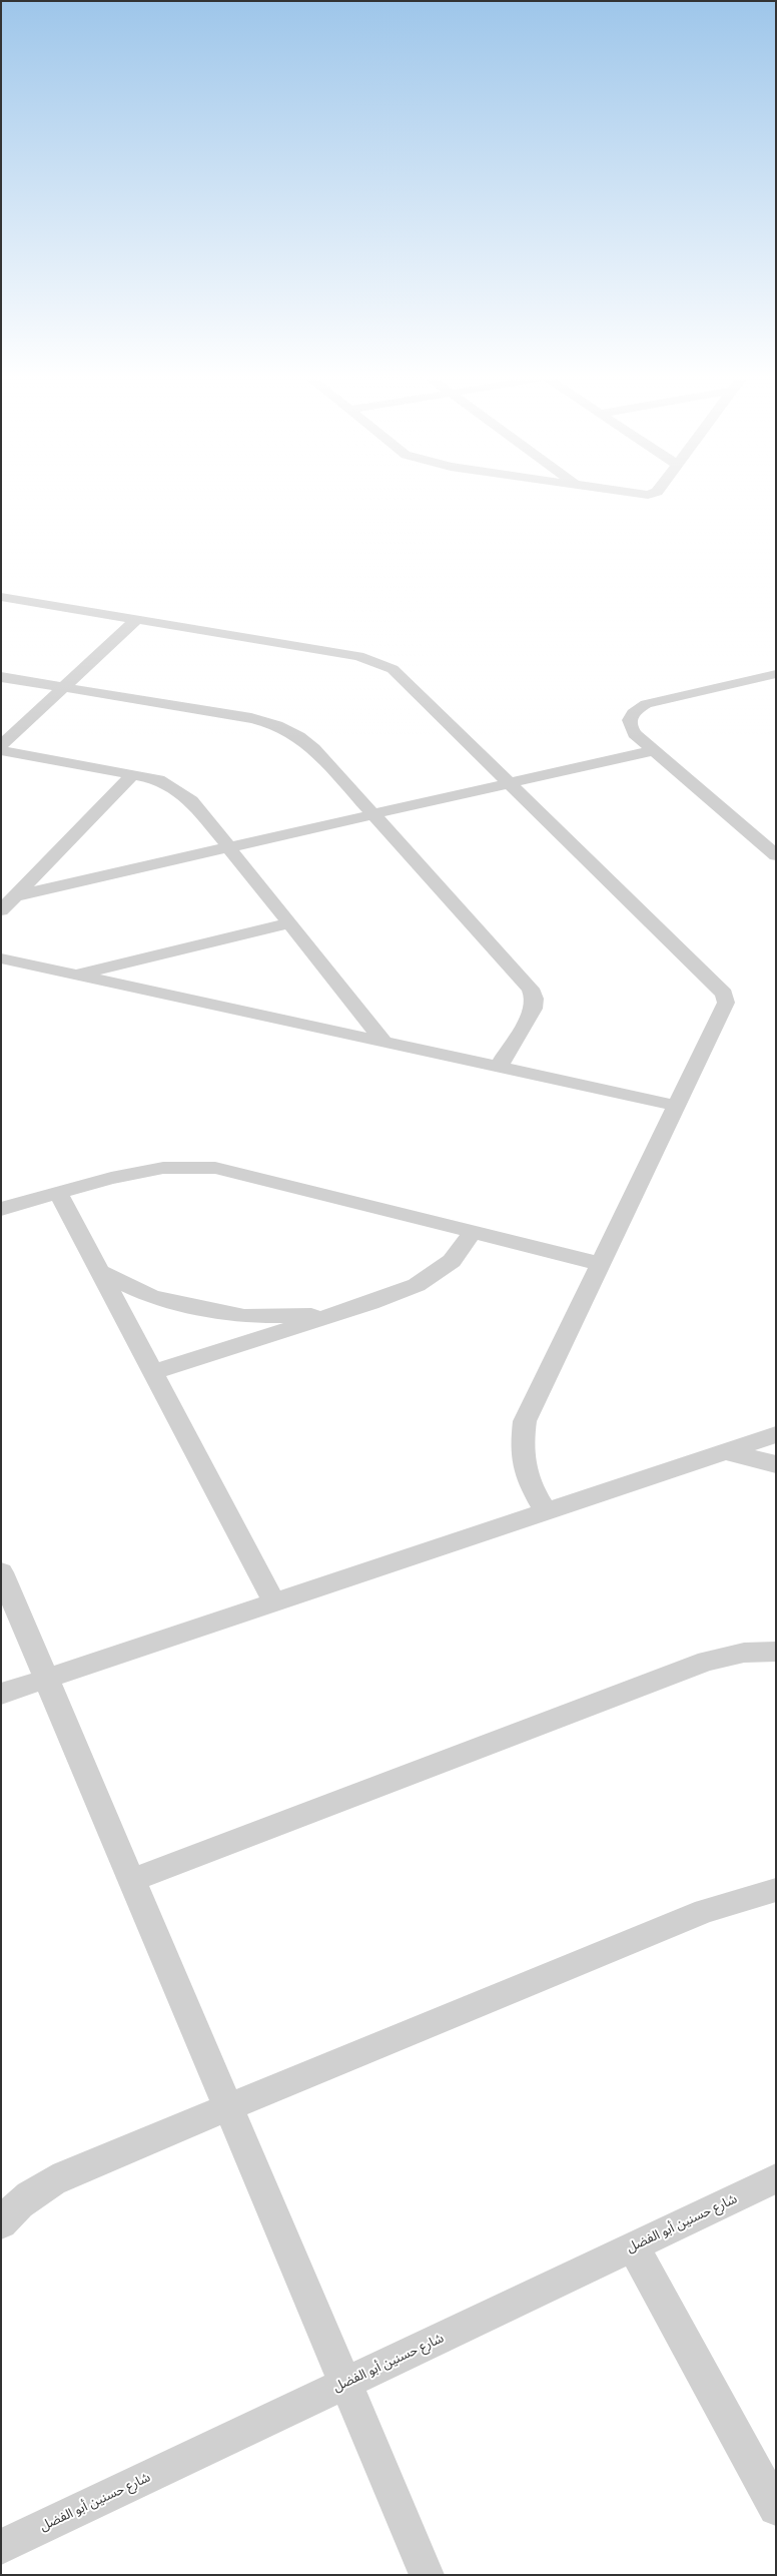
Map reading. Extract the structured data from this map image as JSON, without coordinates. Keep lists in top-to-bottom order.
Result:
{
  "streets": {
    "street": ["شارع حسنين أبو الفضل"]
  }
}
